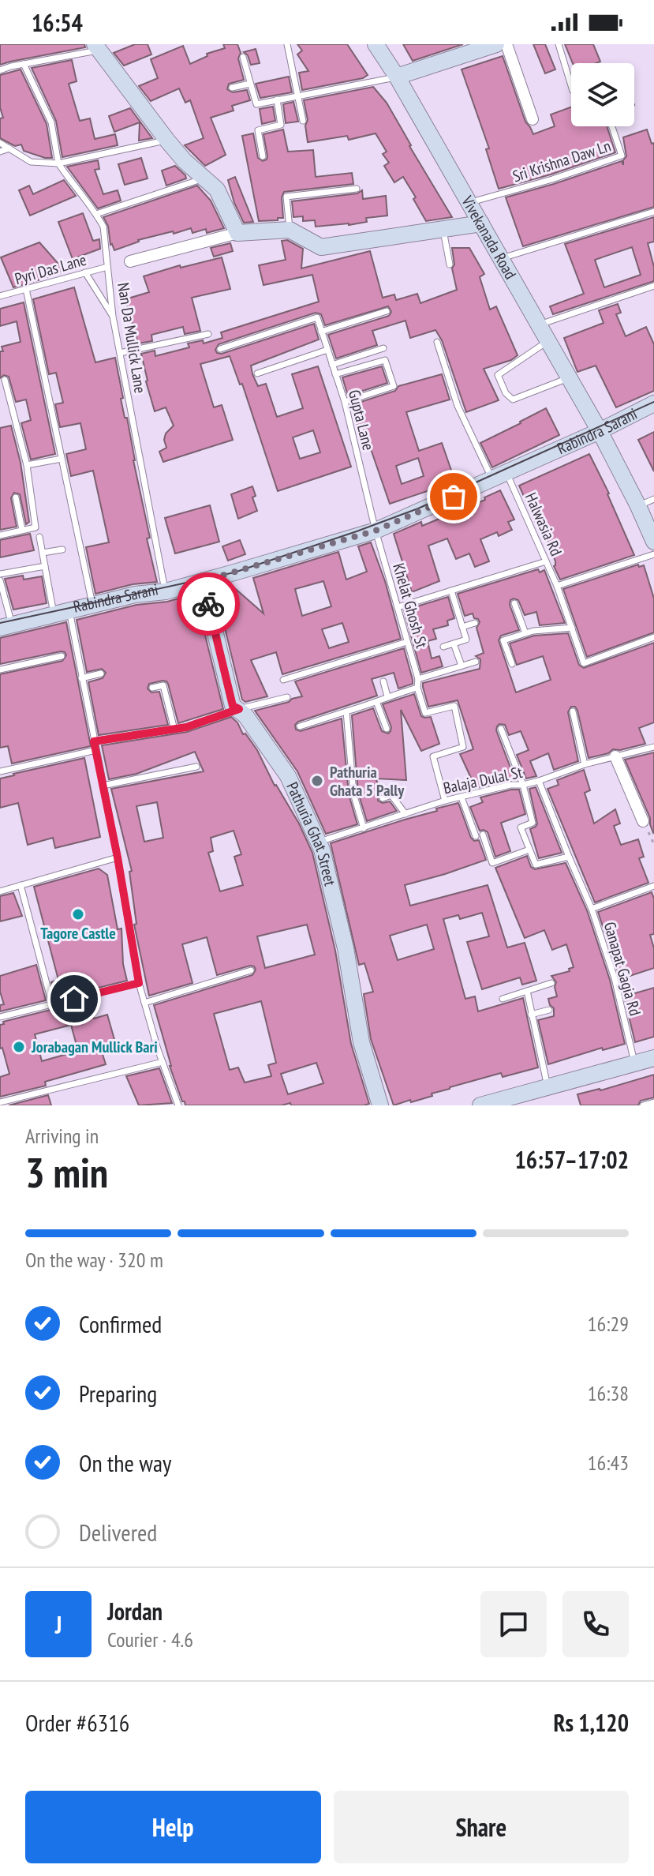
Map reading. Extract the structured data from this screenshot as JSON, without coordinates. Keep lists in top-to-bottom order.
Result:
{
  "streets": {
    "main road": ["Vivekanada Road", "Rabindra Sarani", "Pathuria Ghat Street"],
    "lane": [
      "Sri Krishna Daw Ln",
      "Pyri Das Lane",
      "Nan Da Mullick Lane",
      "Gupta Lane",
      "Halwasia Rd",
      "Khelat Ghosh St",
      "Balaja Dulal St",
      "Ganapat Gagia Rd"
    ]
  },
  "crossings": [
    ["Sri Krishna Daw Ln", "Vivekanada Road"],
    ["Vivekanada Road", "Rabindra Sarani"],
    ["Pyri Das Lane", "Nan Da Mullick Lane"],
    ["Nan Da Mullick Lane", "Rabindra Sarani"],
    ["Gupta Lane", "Rabindra Sarani"],
    ["Gupta Lane", "Khelat Ghosh St"],
    ["Rabindra Sarani", "Halwasia Rd"],
    ["Rabindra Sarani", "Khelat Ghosh St"],
    ["Rabindra Sarani", "Pathuria Ghat Street"],
    ["Balaja Dulal St", "Pathuria Ghat Street"]
  ],
  "places": ["Pathuria Ghata 5 Pally", "Tagore Castle", "Jorabagan Mullick Bari"],
  "page": {
    "status": "16:54",
    "heading": ["3 min", "Arriving in", "16:57–17:02"],
    "panel": [
      "Jordan",
      "Courier · 4.6",
      "Order #6316",
      "Rs 1,120"
    ],
    "bar": "On the way · 320 m",
    "list": [
      ["Confirmed", "16:29"],
      ["Preparing", "16:38"],
      ["On the way", "16:43"],
      "Delivered"
    ],
    "round": "J",
    "buttons": ["Help", "Share"]
  }
}
